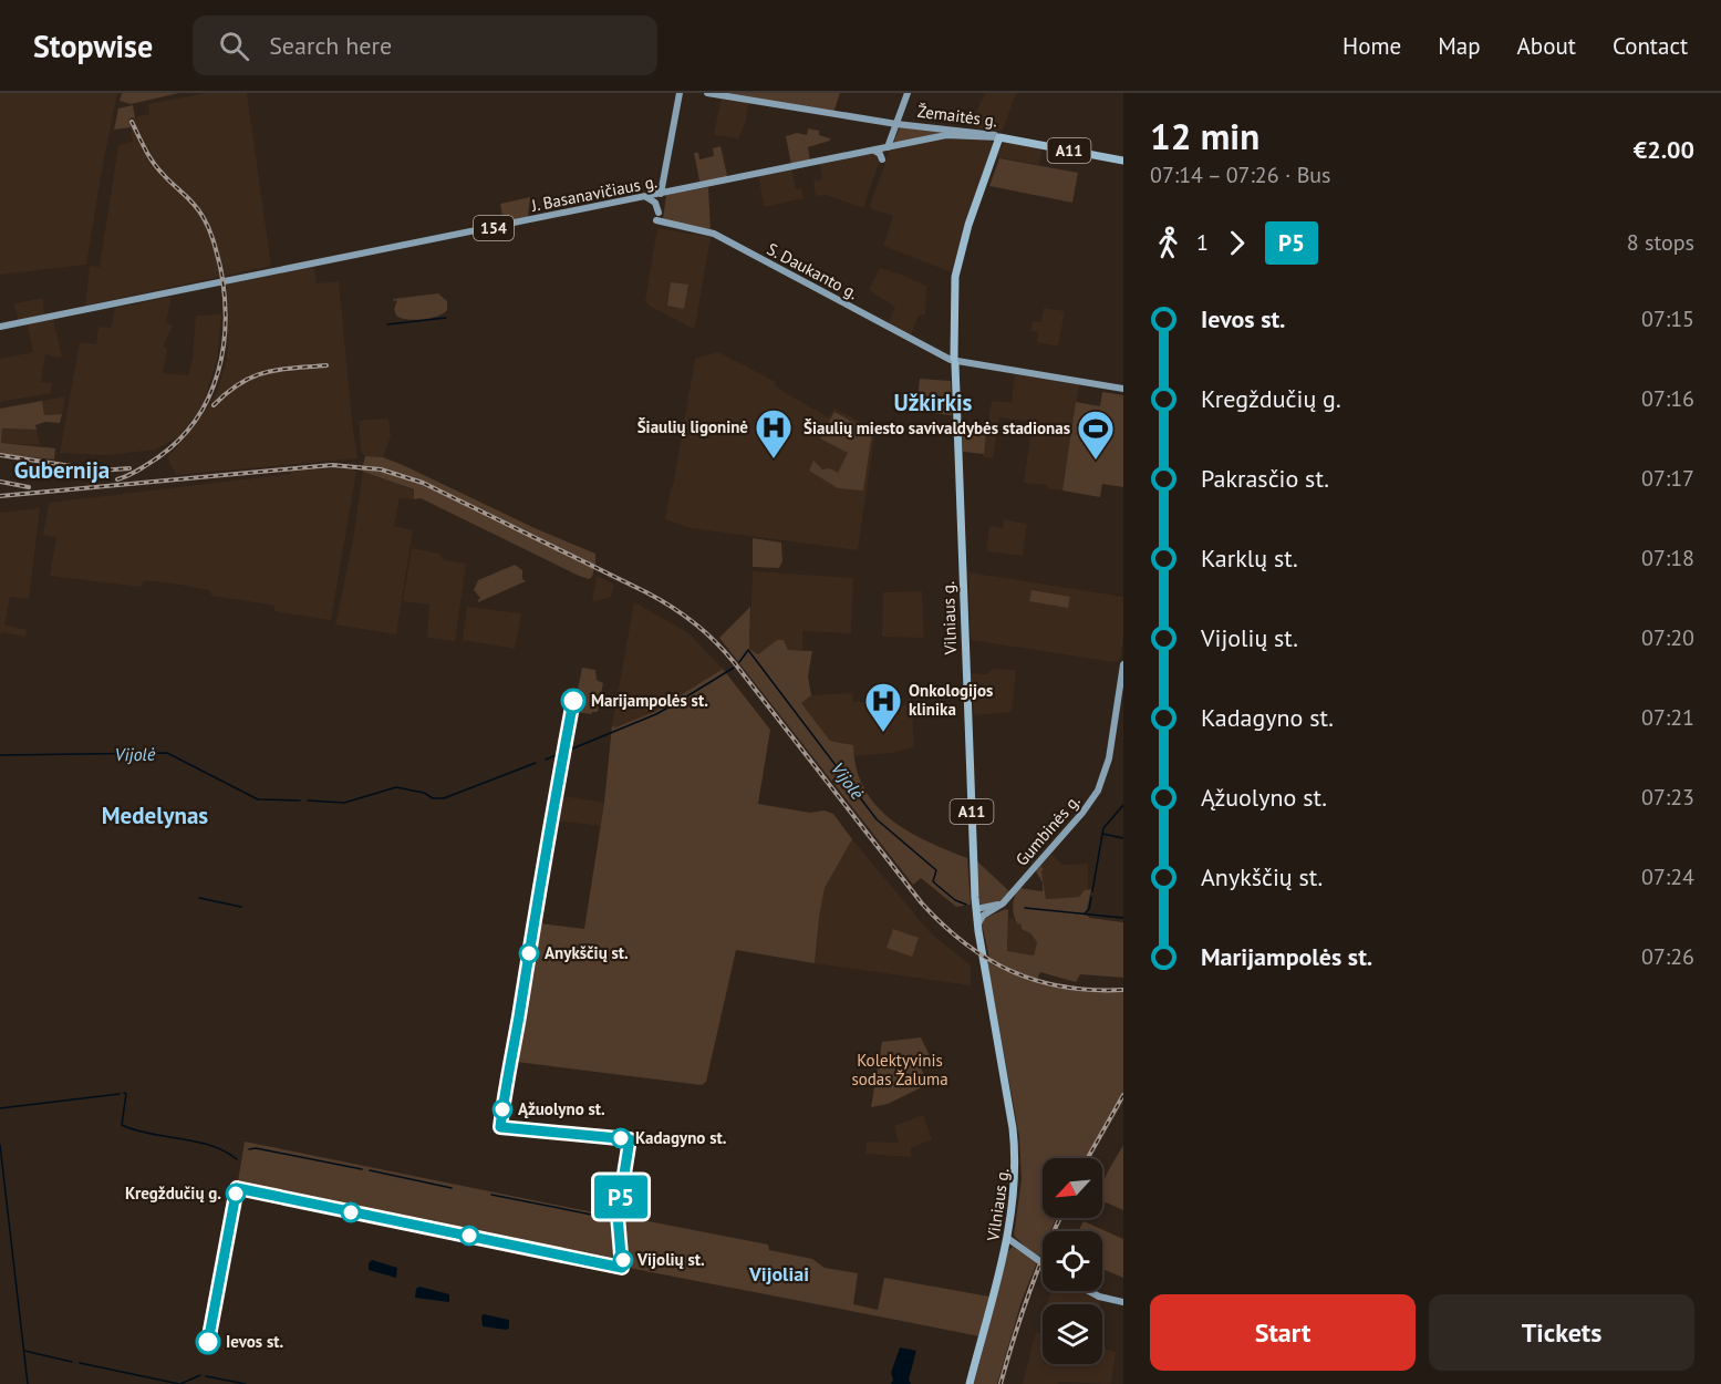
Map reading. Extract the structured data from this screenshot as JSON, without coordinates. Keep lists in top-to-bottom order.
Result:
{
  "streets": {
    "highway": ["Žemaitės g.", "A11", "Vilniaus g."],
    "main road": [
      "J. Basanavičiaus g.",
      "154",
      "S. Daukanto g.",
      "Gumbinės g."
    ]
  },
  "crossings": [
    ["Žemaitės g.", "J. Basanavičiaus g."],
    ["Žemaitės g.", "Vilniaus g."],
    ["J. Basanavičiaus g.", "S. Daukanto g."],
    ["J. Basanavičiaus g.", "Vilniaus g."],
    ["S. Daukanto g.", "Vilniaus g."],
    ["Vilniaus g.", "Gumbinės g."]
  ],
  "districts": [
    "Užkirkis",
    "Gubernija",
    "Medelynas",
    "Vijoliai"
  ],
  "water": ["Vijolė"],
  "parks": ["Kolektyvinis sodas Žaluma"],
  "places": {
    "hospital": ["Šiaulių ligoninė", "Onkologijos klinika"],
    "sports": ["Šiaulių miesto savivaldybės stadionas"],
    "other": [
      "Marijampolės st.",
      "Anykščių st.",
      "Ąžuolyno st.",
      "Kadagyno st.",
      "Kregždučių g.",
      "Vijolių st.",
      "Ievos st."
    ]
  },
  "lines": ["bus line P5"],
  "north": "bottom left",
  "page": {
    "header": "Stopwise",
    "search": "Search here",
    "nav": [
      "Home",
      "Map",
      "About",
      "Contact"
    ],
    "on_map": "P5",
    "heading": ["12 min", "07:14 – 07:26 · Bus", "€2.00"],
    "legs": ["1", "P5", "8 stops"],
    "list": [
      {
        "name": "Ievos st.",
        "value": "07:15"
      },
      {
        "name": "Kregždučių g.",
        "value": "07:16"
      },
      {
        "name": "Pakrasčio st.",
        "value": "07:17"
      },
      {
        "name": "Karklų st.",
        "value": "07:18"
      },
      {
        "name": "Vijolių st.",
        "value": "07:20"
      },
      {
        "name": "Kadagyno st.",
        "value": "07:21"
      },
      {
        "name": "Ąžuolyno st.",
        "value": "07:23"
      },
      {
        "name": "Anykščių st.",
        "value": "07:24"
      },
      {
        "name": "Marijampolės st.",
        "value": "07:26"
      }
    ],
    "buttons": ["Start", "Tickets"]
  }
}
